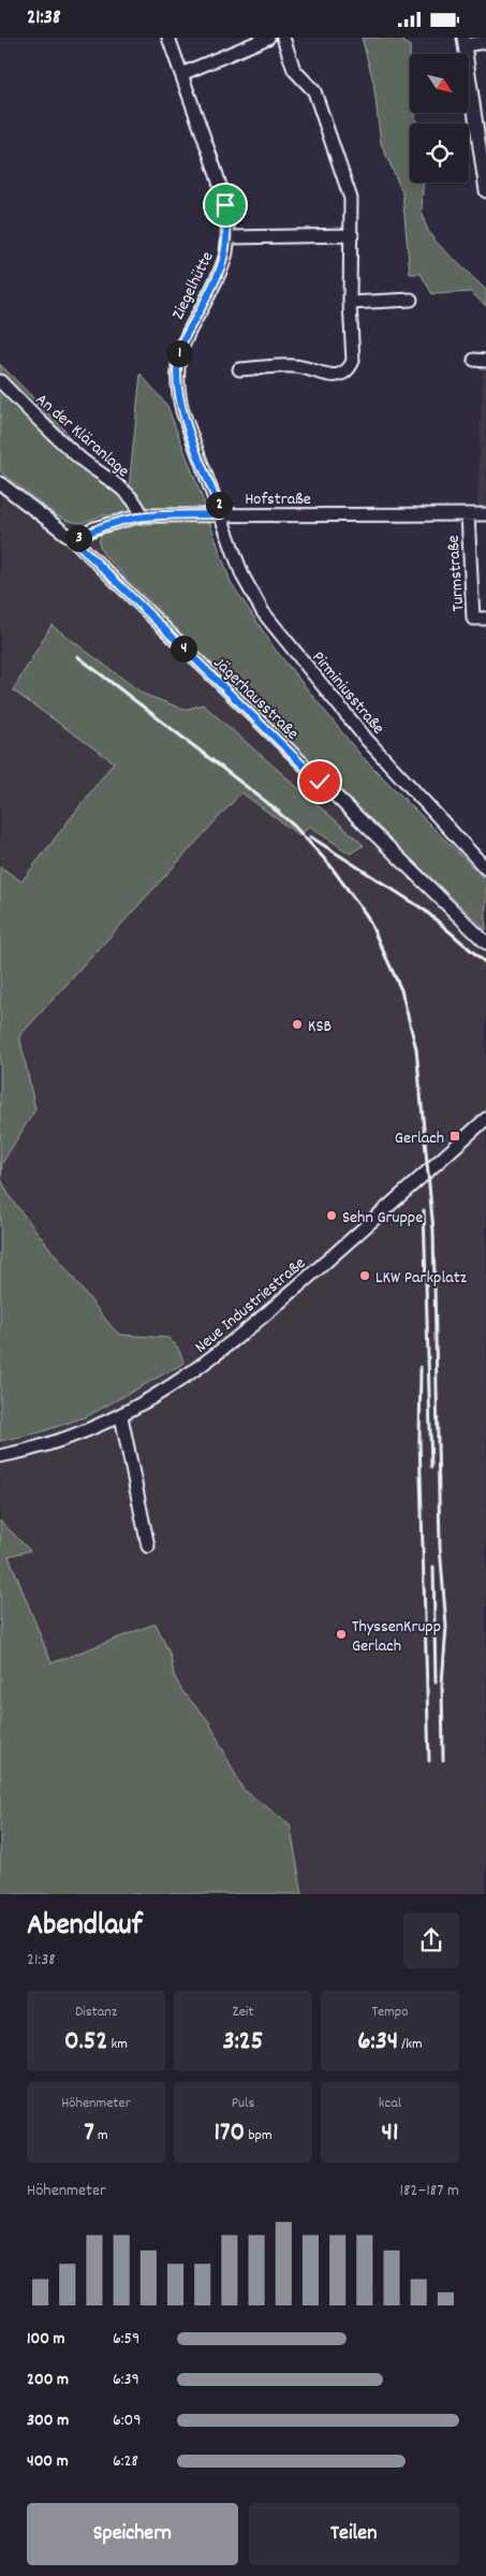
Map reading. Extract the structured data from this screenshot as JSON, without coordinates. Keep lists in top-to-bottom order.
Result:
{
  "streets": {
    "street": [
      "Ziegelhütte",
      "An der Kläranlage",
      "Hofstraße",
      "Turmstraße",
      "Pirminiusstraße",
      "Jägerhausstraße",
      "Neue Industriestraße"
    ]
  },
  "crossings": [
    ["Ziegelhütte", "Hofstraße"],
    ["Ziegelhütte", "Pirminiusstraße"],
    ["An der Kläranlage", "Hofstraße"],
    ["Hofstraße", "Turmstraße"],
    ["Hofstraße", "Pirminiusstraße"],
    ["Hofstraße", "Jägerhausstraße"]
  ],
  "places": {
    "other": [
      "KSB",
      "Sehn Gruppe",
      "LKW Parkplatz",
      "ThyssenKrupp Gerlach"
    ],
    "transit": ["Gerlach"]
  },
  "north": "bottom right",
  "page": {
    "status": "21:38",
    "pins": [
      "1",
      "2",
      "3",
      "4"
    ],
    "heading": ["Abendlauf", "21:38"],
    "stats": [
      ["Distanz", "0.52 km"],
      ["Zeit", "3:25"],
      ["Tempo", "6:34 /km"],
      ["Höhenmeter", "7 m"],
      ["Puls", "170 bpm"],
      ["kcal", "41"]
    ],
    "chart": ["Höhenmeter", "182–187 m"],
    "list": [
      {
        "name": "100 m",
        "note": "6:59"
      },
      {
        "name": "200 m",
        "note": "6:39"
      },
      {
        "name": "300 m",
        "note": "6:09"
      },
      {
        "name": "400 m",
        "note": "6:28"
      }
    ],
    "buttons": ["Speichern", "Teilen"]
  }
}
